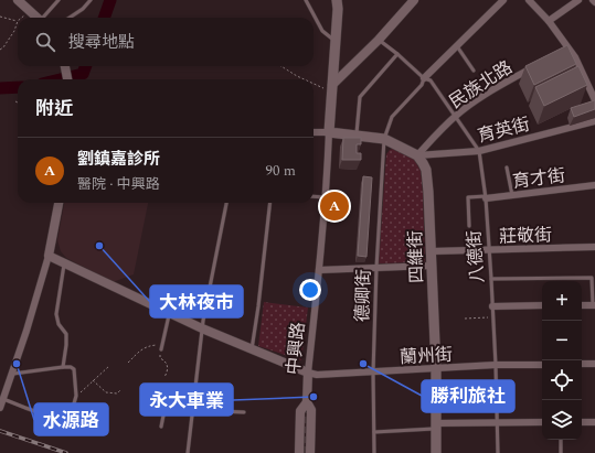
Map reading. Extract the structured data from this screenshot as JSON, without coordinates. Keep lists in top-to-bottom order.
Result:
{
  "streets": {
    "main road": ["四維街", "中興路"],
    "street": [
      "民族北路",
      "育英街",
      "育才街",
      "莊敬街",
      "蘭州街"
    ],
    "lane": ["八德街", "德卿街"]
  },
  "crossings": [
    ["民族北路", "育英街"],
    ["民族北路", "四維街"],
    ["民族北路", "八德街"],
    ["育英街", "四維街"],
    ["育英街", "八德街"],
    ["育才街", "八德街"],
    ["莊敬街", "四維街"],
    ["莊敬街", "八德街"],
    ["四維街", "蘭州街"],
    ["八德街", "德卿街"],
    ["八德街", "蘭州街"],
    ["德卿街", "蘭州街"],
    ["中興路", "蘭州街"]
  ],
  "places": [
    "大林夜市",
    "水源路",
    "勝利旅社",
    "永大車業"
  ],
  "page": {
    "search": "搜尋地點",
    "heading": "附近",
    "list": [
      {
        "mark": "A",
        "name": "劉鎮嘉診所",
        "note": "醫院 · 中興路",
        "value": "90 m"
      }
    ],
    "pins": "A",
    "map_buttons": ["+", "−"]
  }
}
